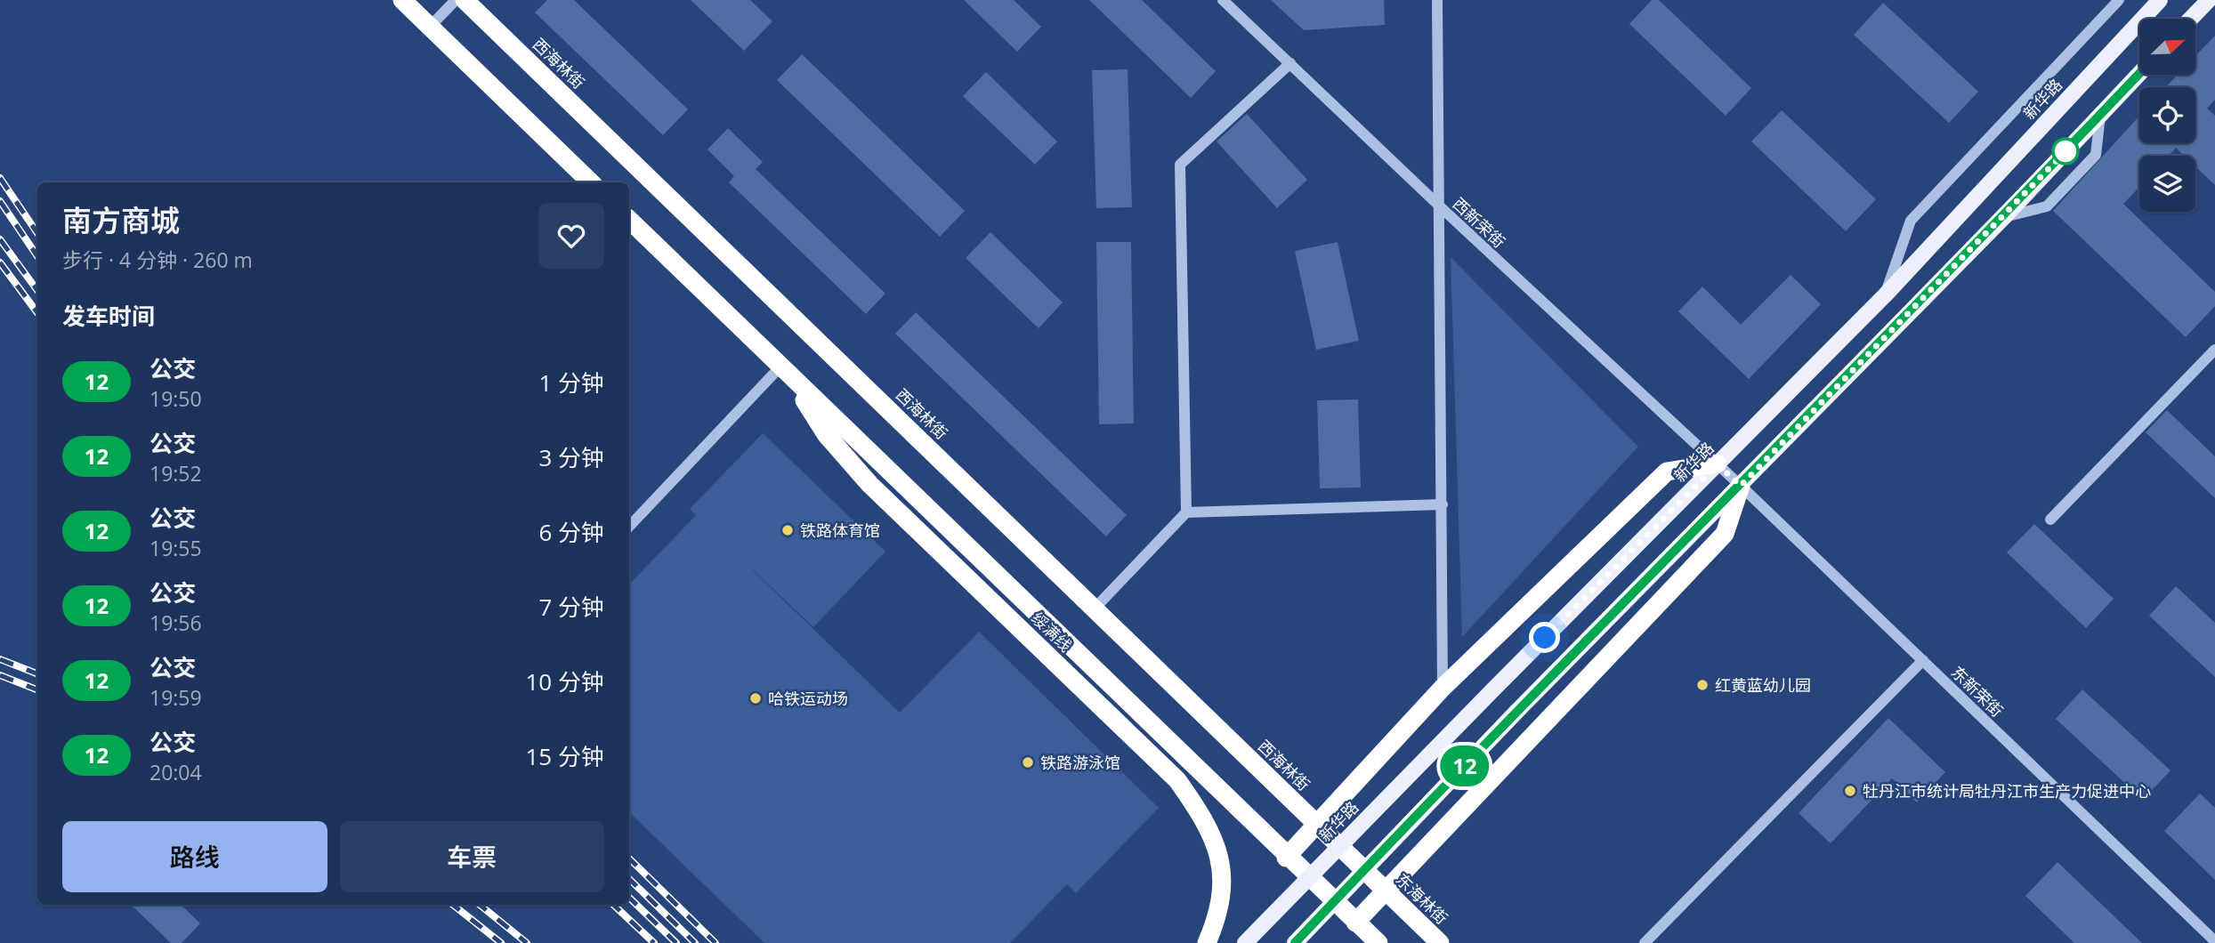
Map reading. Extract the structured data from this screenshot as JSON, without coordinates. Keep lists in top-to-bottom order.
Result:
{
  "streets": {
    "highway": ["西海林街", "绥满线", "东海林街"],
    "main road": ["新华路"],
    "street": ["西新荣街", "东新荣街"]
  },
  "crossings": [
    ["西海林街", "东海林街"],
    ["新华路", "西新荣街"],
    ["新华路", "东新荣街"],
    ["西新荣街", "东新荣街"]
  ],
  "places": [
    "铁路体育馆",
    "红黄蓝幼儿园",
    "哈铁运动场",
    "铁路游泳馆",
    "牡丹江市统计局牡丹江市生产力促进中心"
  ],
  "lines": ["bus line 12"],
  "north": "top right",
  "page": {
    "on_map": "12",
    "heading": [
      ["南方商城", "步行 · 4 分钟 · 260 m"],
      "发车时间"
    ],
    "list": [
      {
        "mark": "12",
        "name": "公交",
        "note": "19:50",
        "value": "1 分钟"
      },
      {
        "mark": "12",
        "name": "公交",
        "note": "19:52",
        "value": "3 分钟"
      },
      {
        "mark": "12",
        "name": "公交",
        "note": "19:55",
        "value": "6 分钟"
      },
      {
        "mark": "12",
        "name": "公交",
        "note": "19:56",
        "value": "7 分钟"
      },
      {
        "mark": "12",
        "name": "公交",
        "note": "19:59",
        "value": "10 分钟"
      },
      {
        "mark": "12",
        "name": "公交",
        "note": "20:04",
        "value": "15 分钟"
      }
    ],
    "buttons": ["路线", "车票"]
  }
}
